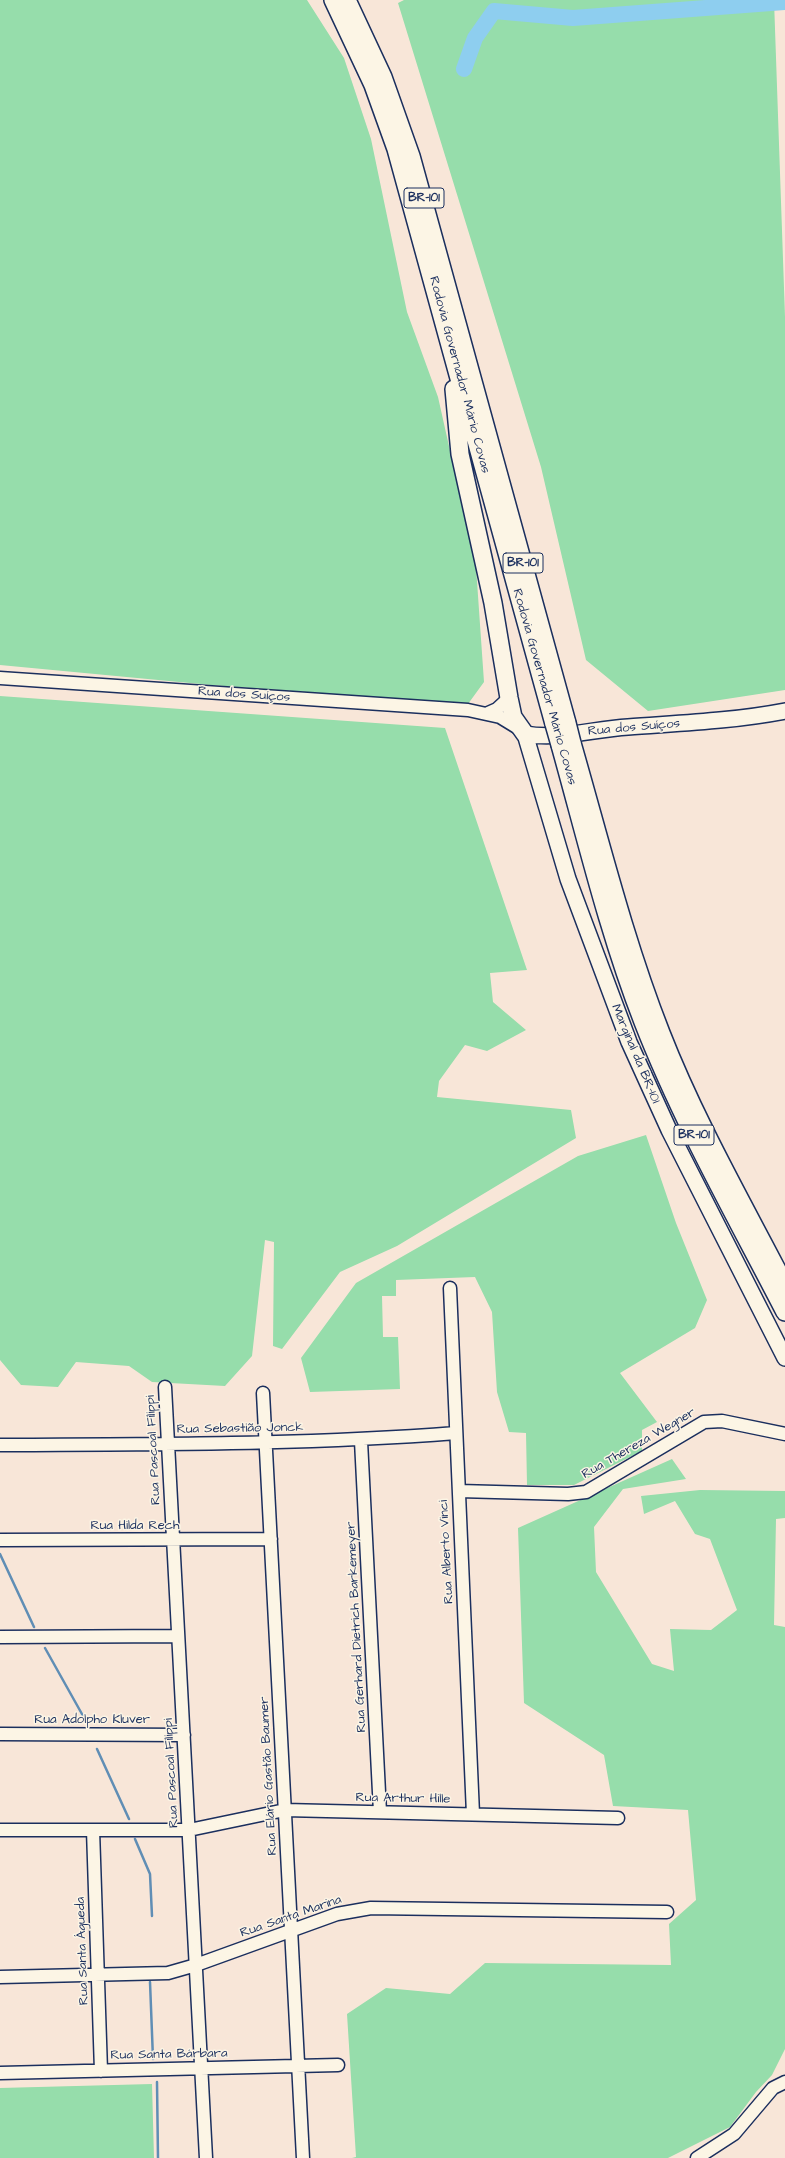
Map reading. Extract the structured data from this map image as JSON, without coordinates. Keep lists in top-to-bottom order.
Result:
{
  "streets": {
    "highway": ["BR-101", "Rodovia Governador Mário Covas"],
    "main road": ["Rua dos Suíços", "Marginal da BR-101"],
    "street": [
      "Rua Sebastião Jonck",
      "Rua Thereza Wegner",
      "Rua Pascoal Filippi",
      "Rua Hilda Rech",
      "Rua Alberto Vinci",
      "Rua Gerhard Dietrich Barkemeyer",
      "Rua Adolpho Kluver",
      "Rua Elário Gastão Baumer",
      "Rua Arthur Hille",
      "Rua Santa Marina",
      "Rua Santa Águeda",
      "Rua Santa Bárbara"
    ]
  },
  "crossings": [
    ["Rua dos Suíços", "Marginal da BR-101"],
    ["Rua Sebastião Jonck", "Rua Pascoal Filippi"],
    ["Rua Sebastião Jonck", "Rua Alberto Vinci"],
    ["Rua Sebastião Jonck", "Rua Gerhard Dietrich Barkemeyer"],
    ["Rua Sebastião Jonck", "Rua Elário Gastão Baumer"],
    ["Rua Thereza Wegner", "Rua Alberto Vinci"],
    ["Rua Pascoal Filippi", "Rua Hilda Rech"],
    ["Rua Pascoal Filippi", "Rua Adolpho Kluver"],
    ["Rua Pascoal Filippi", "Rua Arthur Hille"],
    ["Rua Pascoal Filippi", "Rua Santa Marina"],
    ["Rua Pascoal Filippi", "Rua Santa Bárbara"],
    ["Rua Hilda Rech", "Rua Elário Gastão Baumer"],
    ["Rua Alberto Vinci", "Rua Arthur Hille"],
    ["Rua Gerhard Dietrich Barkemeyer", "Rua Arthur Hille"],
    ["Rua Elário Gastão Baumer", "Rua Arthur Hille"],
    ["Rua Elário Gastão Baumer", "Rua Santa Marina"],
    ["Rua Elário Gastão Baumer", "Rua Santa Bárbara"],
    ["Rua Arthur Hille", "Rua Santa Águeda"],
    ["Rua Santa Marina", "Rua Santa Águeda"],
    ["Rua Santa Águeda", "Rua Santa Bárbara"]
  ]
}
